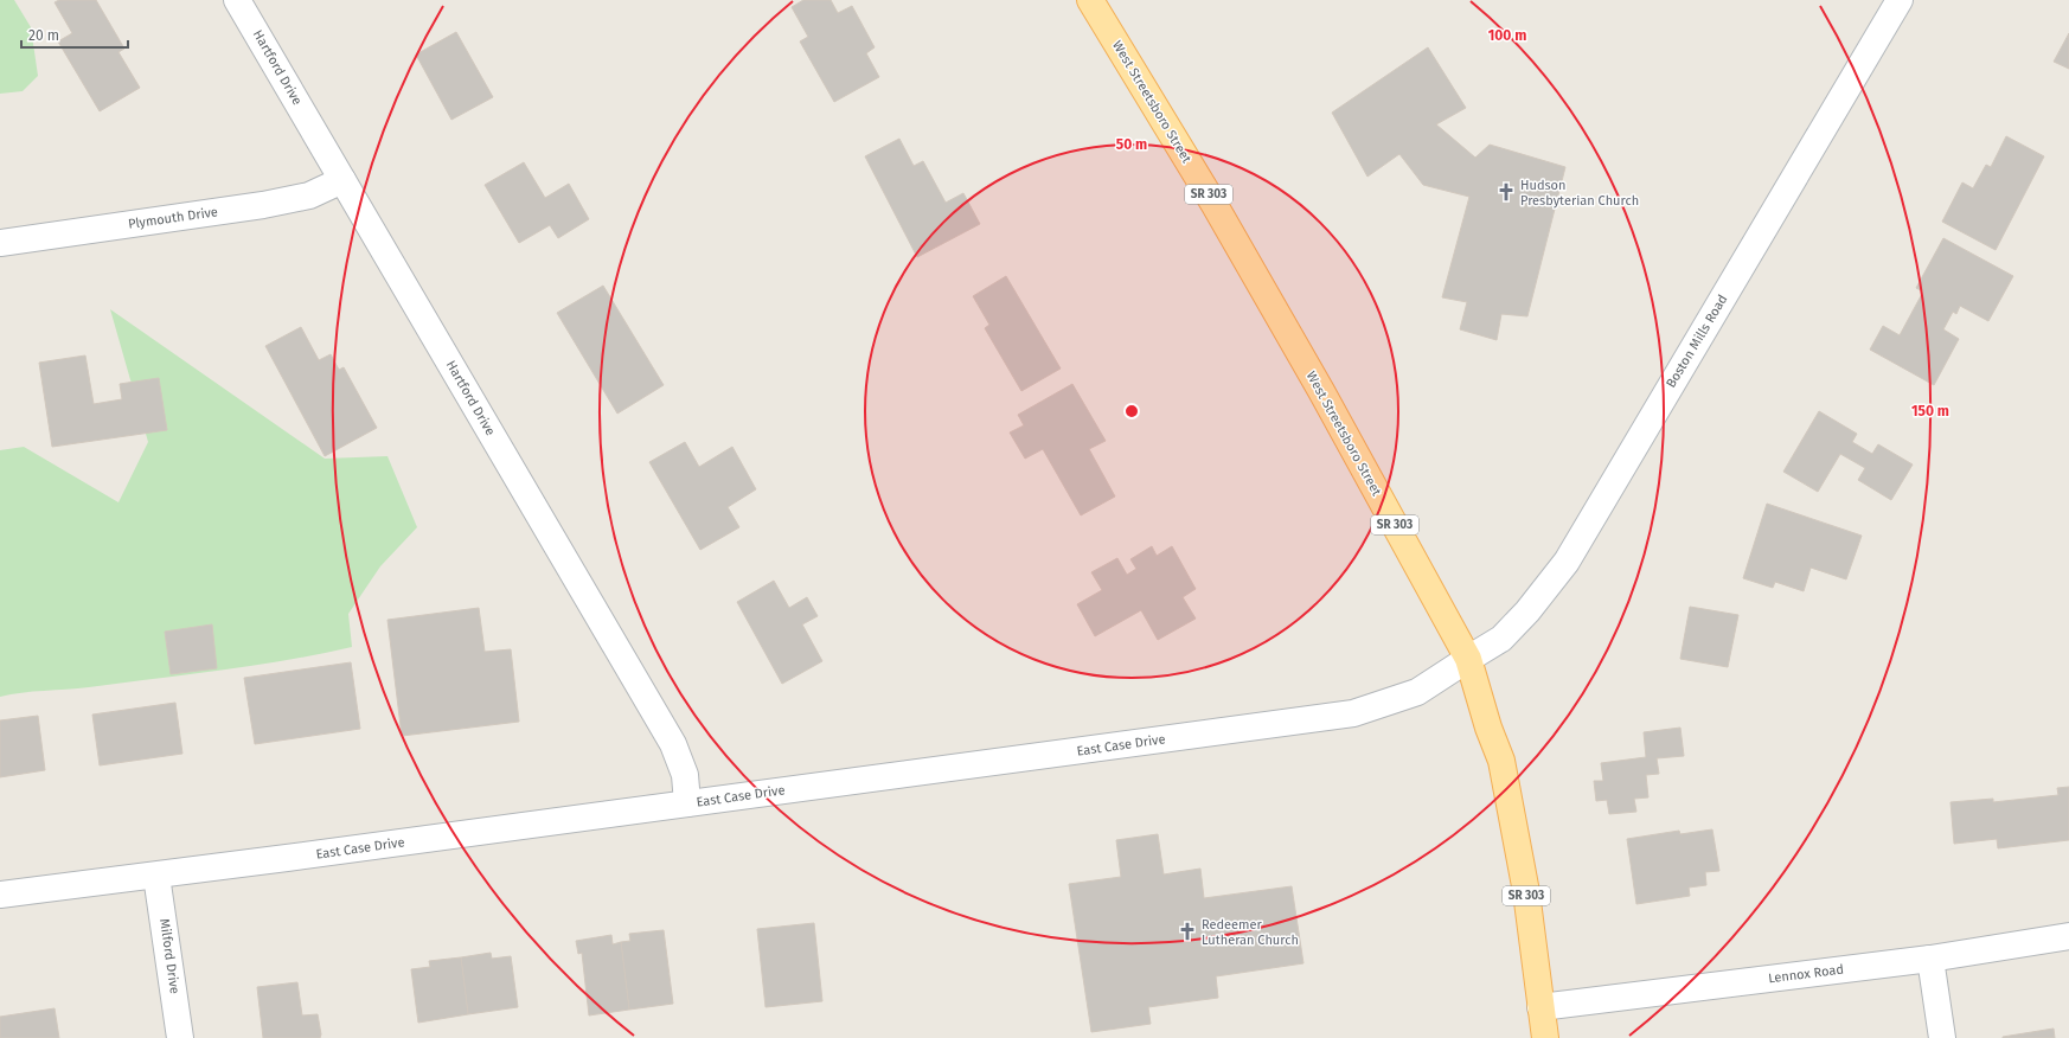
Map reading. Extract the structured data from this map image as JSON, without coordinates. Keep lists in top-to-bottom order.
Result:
{
  "streets": {
    "main road": ["West Streetsboro Street", "SR 303"],
    "street": [
      "Hartford Drive",
      "Plymouth Drive",
      "Boston Mills Road",
      "East Case Drive",
      "Milford Drive",
      "Lennox Road"
    ]
  },
  "crossings": [
    ["Hartford Drive", "Plymouth Drive"],
    ["Hartford Drive", "East Case Drive"],
    ["West Streetsboro Street", "Boston Mills Road"],
    ["West Streetsboro Street", "East Case Drive"],
    ["West Streetsboro Street", "Lennox Road"],
    ["Boston Mills Road", "East Case Drive"],
    ["East Case Drive", "Milford Drive"]
  ],
  "places": {
    "church": ["Hudson Presbyterian Church", "Redeemer Lutheran Church"]
  },
  "scale_bar": "20 m",
  "rings": ["100 m", "50 m", "150 m"]
}
